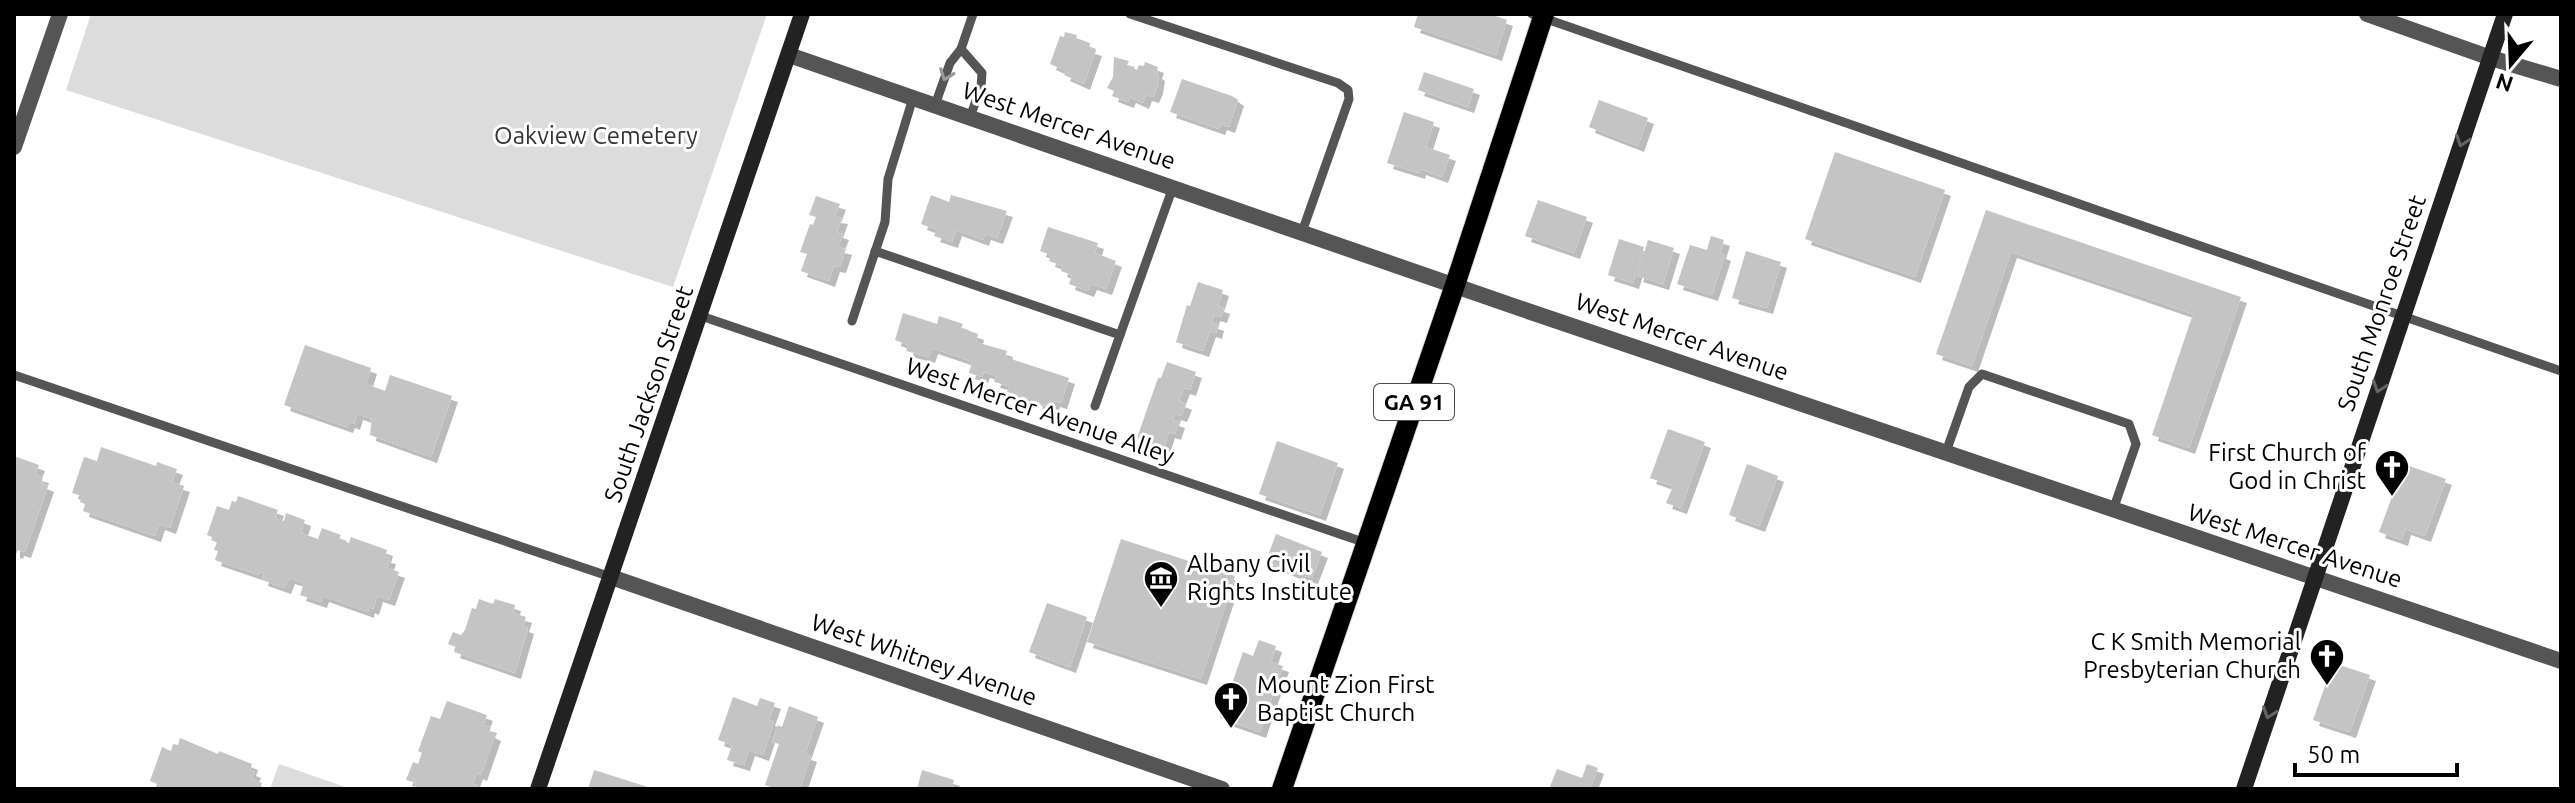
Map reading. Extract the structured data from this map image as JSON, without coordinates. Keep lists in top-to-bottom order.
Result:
{
  "streets": {
    "main road": ["South Monroe Street", "South Jackson Street", "GA 91"],
    "street": ["West Mercer Avenue", "West Whitney Avenue"],
    "lane": ["West Mercer Avenue Alley"]
  },
  "crossings": [
    ["West Mercer Avenue", "South Monroe Street"],
    ["West Mercer Avenue", "South Jackson Street"],
    ["West Mercer Avenue", "GA 91"],
    ["South Jackson Street", "West Mercer Avenue Alley"],
    ["South Jackson Street", "West Whitney Avenue"],
    ["GA 91", "West Mercer Avenue Alley"]
  ],
  "one_way": ["South Monroe Street"],
  "parks": ["Oakview Cemetery"],
  "places": {
    "church": ["First Church of God in Christ", "C K Smith Memorial Presbyterian Church", "Mount Zion First Baptist Church"],
    "museum": ["Albany Civil Rights Institute"]
  },
  "scale_bar": "50 m",
  "north": "bottom"
}
